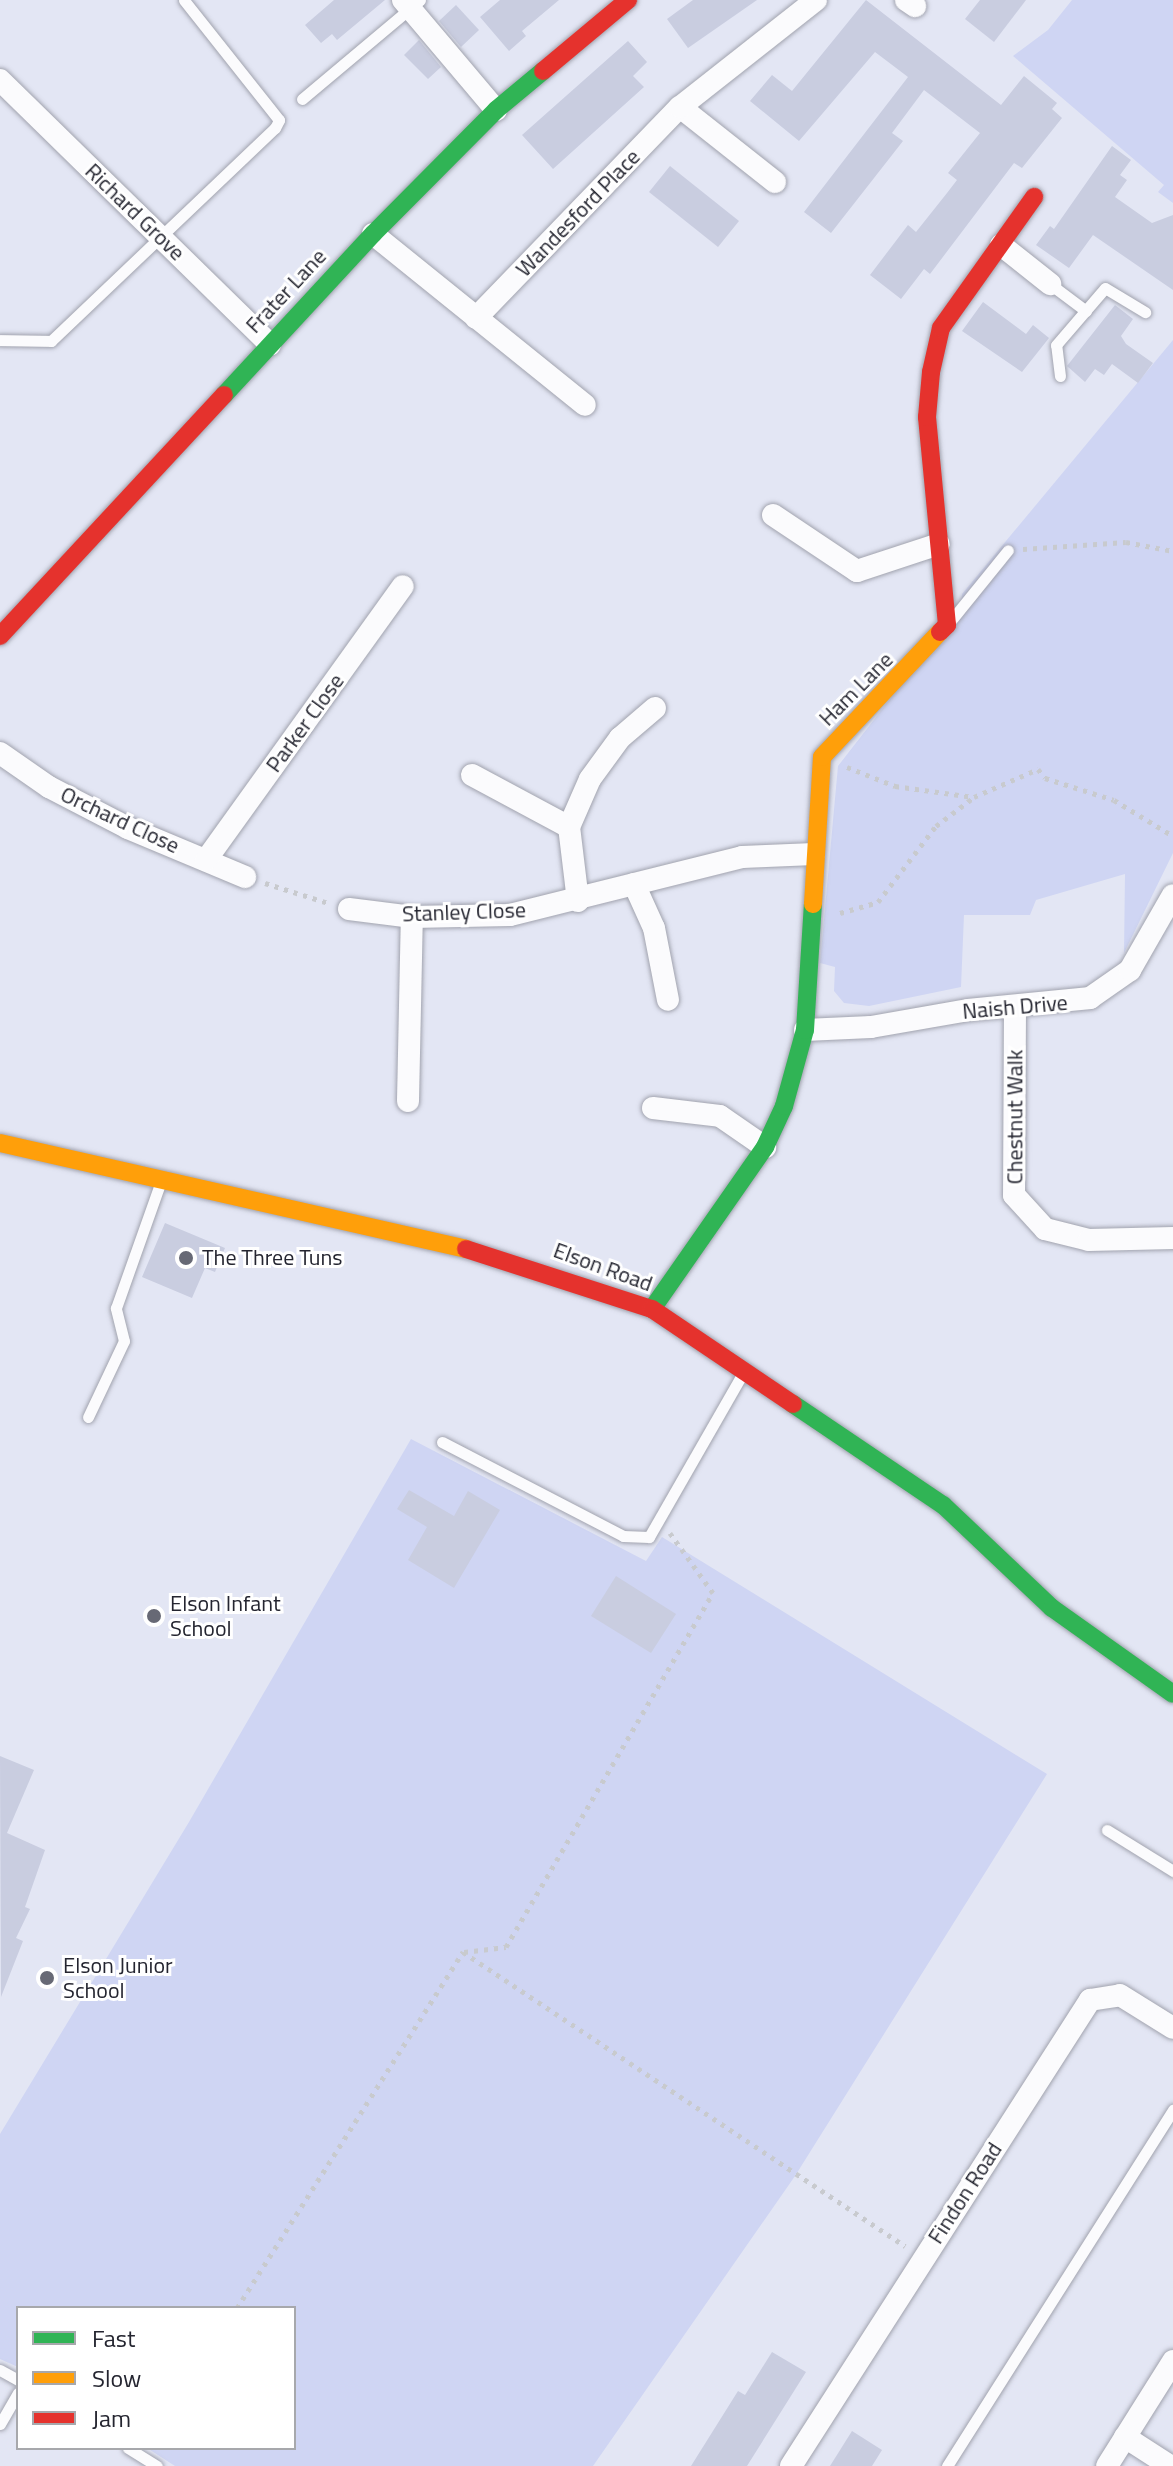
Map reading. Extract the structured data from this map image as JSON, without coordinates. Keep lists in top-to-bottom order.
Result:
{
  "streets": {
    "street": [
      "Richard Grove",
      "Wandesford Place",
      "Frater Lane",
      "Ham Lane",
      "Parker Close",
      "Orchard Close",
      "Stanley Close",
      "Naish Drive",
      "Chestnut Walk",
      "Elson Road",
      "Findon Road"
    ]
  },
  "crossings": [
    ["Richard Grove", "Frater Lane"],
    ["Ham Lane", "Stanley Close"],
    ["Ham Lane", "Naish Drive"],
    ["Ham Lane", "Elson Road"],
    ["Parker Close", "Orchard Close"],
    ["Naish Drive", "Chestnut Walk"]
  ],
  "places": ["The Three Tuns", "Elson Infant School", "Elson Junior School"],
  "legend": ["Fast", "Slow", "Jam"]
}
